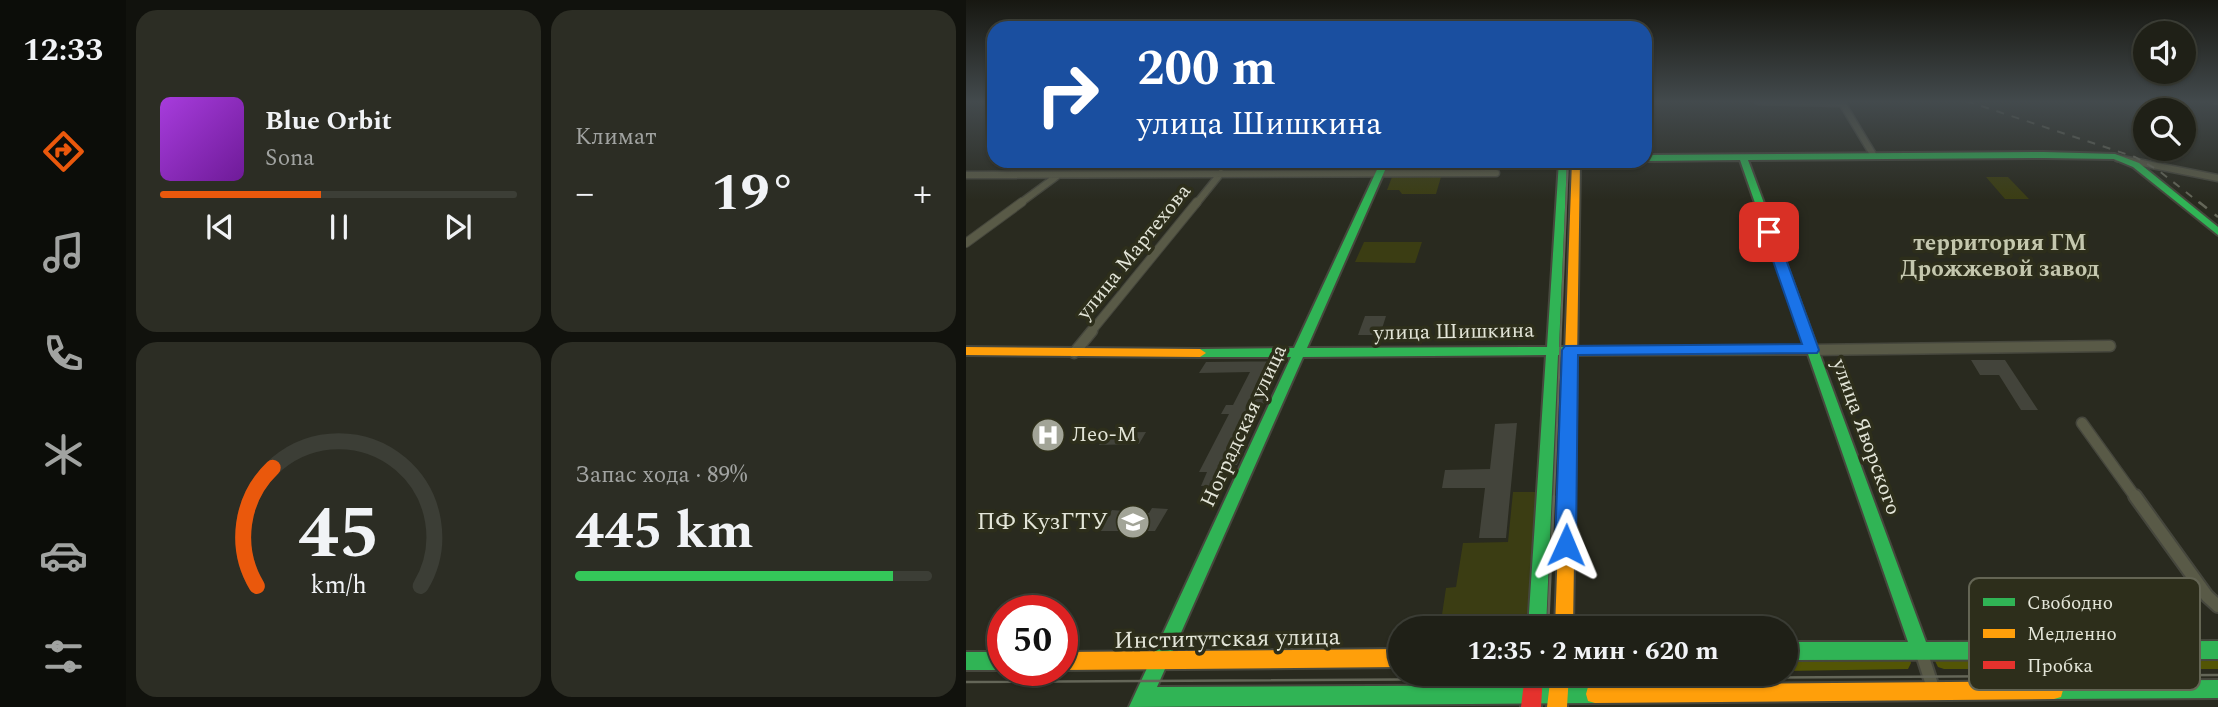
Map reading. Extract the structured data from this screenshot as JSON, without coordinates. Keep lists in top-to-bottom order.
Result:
{
  "streets": {
    "main road": [
      "улица Шишкина",
      "Ноградская улица",
      "улица Яворского",
      "Институтская улица"
    ],
    "street": ["улица Мартехова"]
  },
  "crossings": [
    ["улица Мартехова", "улица Шишкина"],
    ["улица Шишкина", "Ноградская улица"],
    ["улица Шишкина", "улица Яворского"],
    ["Ноградская улица", "Институтская улица"]
  ],
  "districts": ["территория ГМ Дрожжевой завод"],
  "places": {
    "hospital": ["Лео-М"],
    "school or university": ["ПФ КузГТУ"]
  },
  "legend": ["Свободно", "Медленно", "Пробка"],
  "page": {
    "tabs": "12:33",
    "tile": [
      "Климат",
      ["Запас хода · 89%", "445 km"]
    ],
    "turn": ["200 m", "улица Шишкина"],
    "song": ["Blue Orbit", "Sona"],
    "heat": ["−", "19°", "+"],
    "limit": "50",
    "trip": "12:35 · 2 мин · 620 m",
    "gauge": ["45", "km/h"]
  }
}
